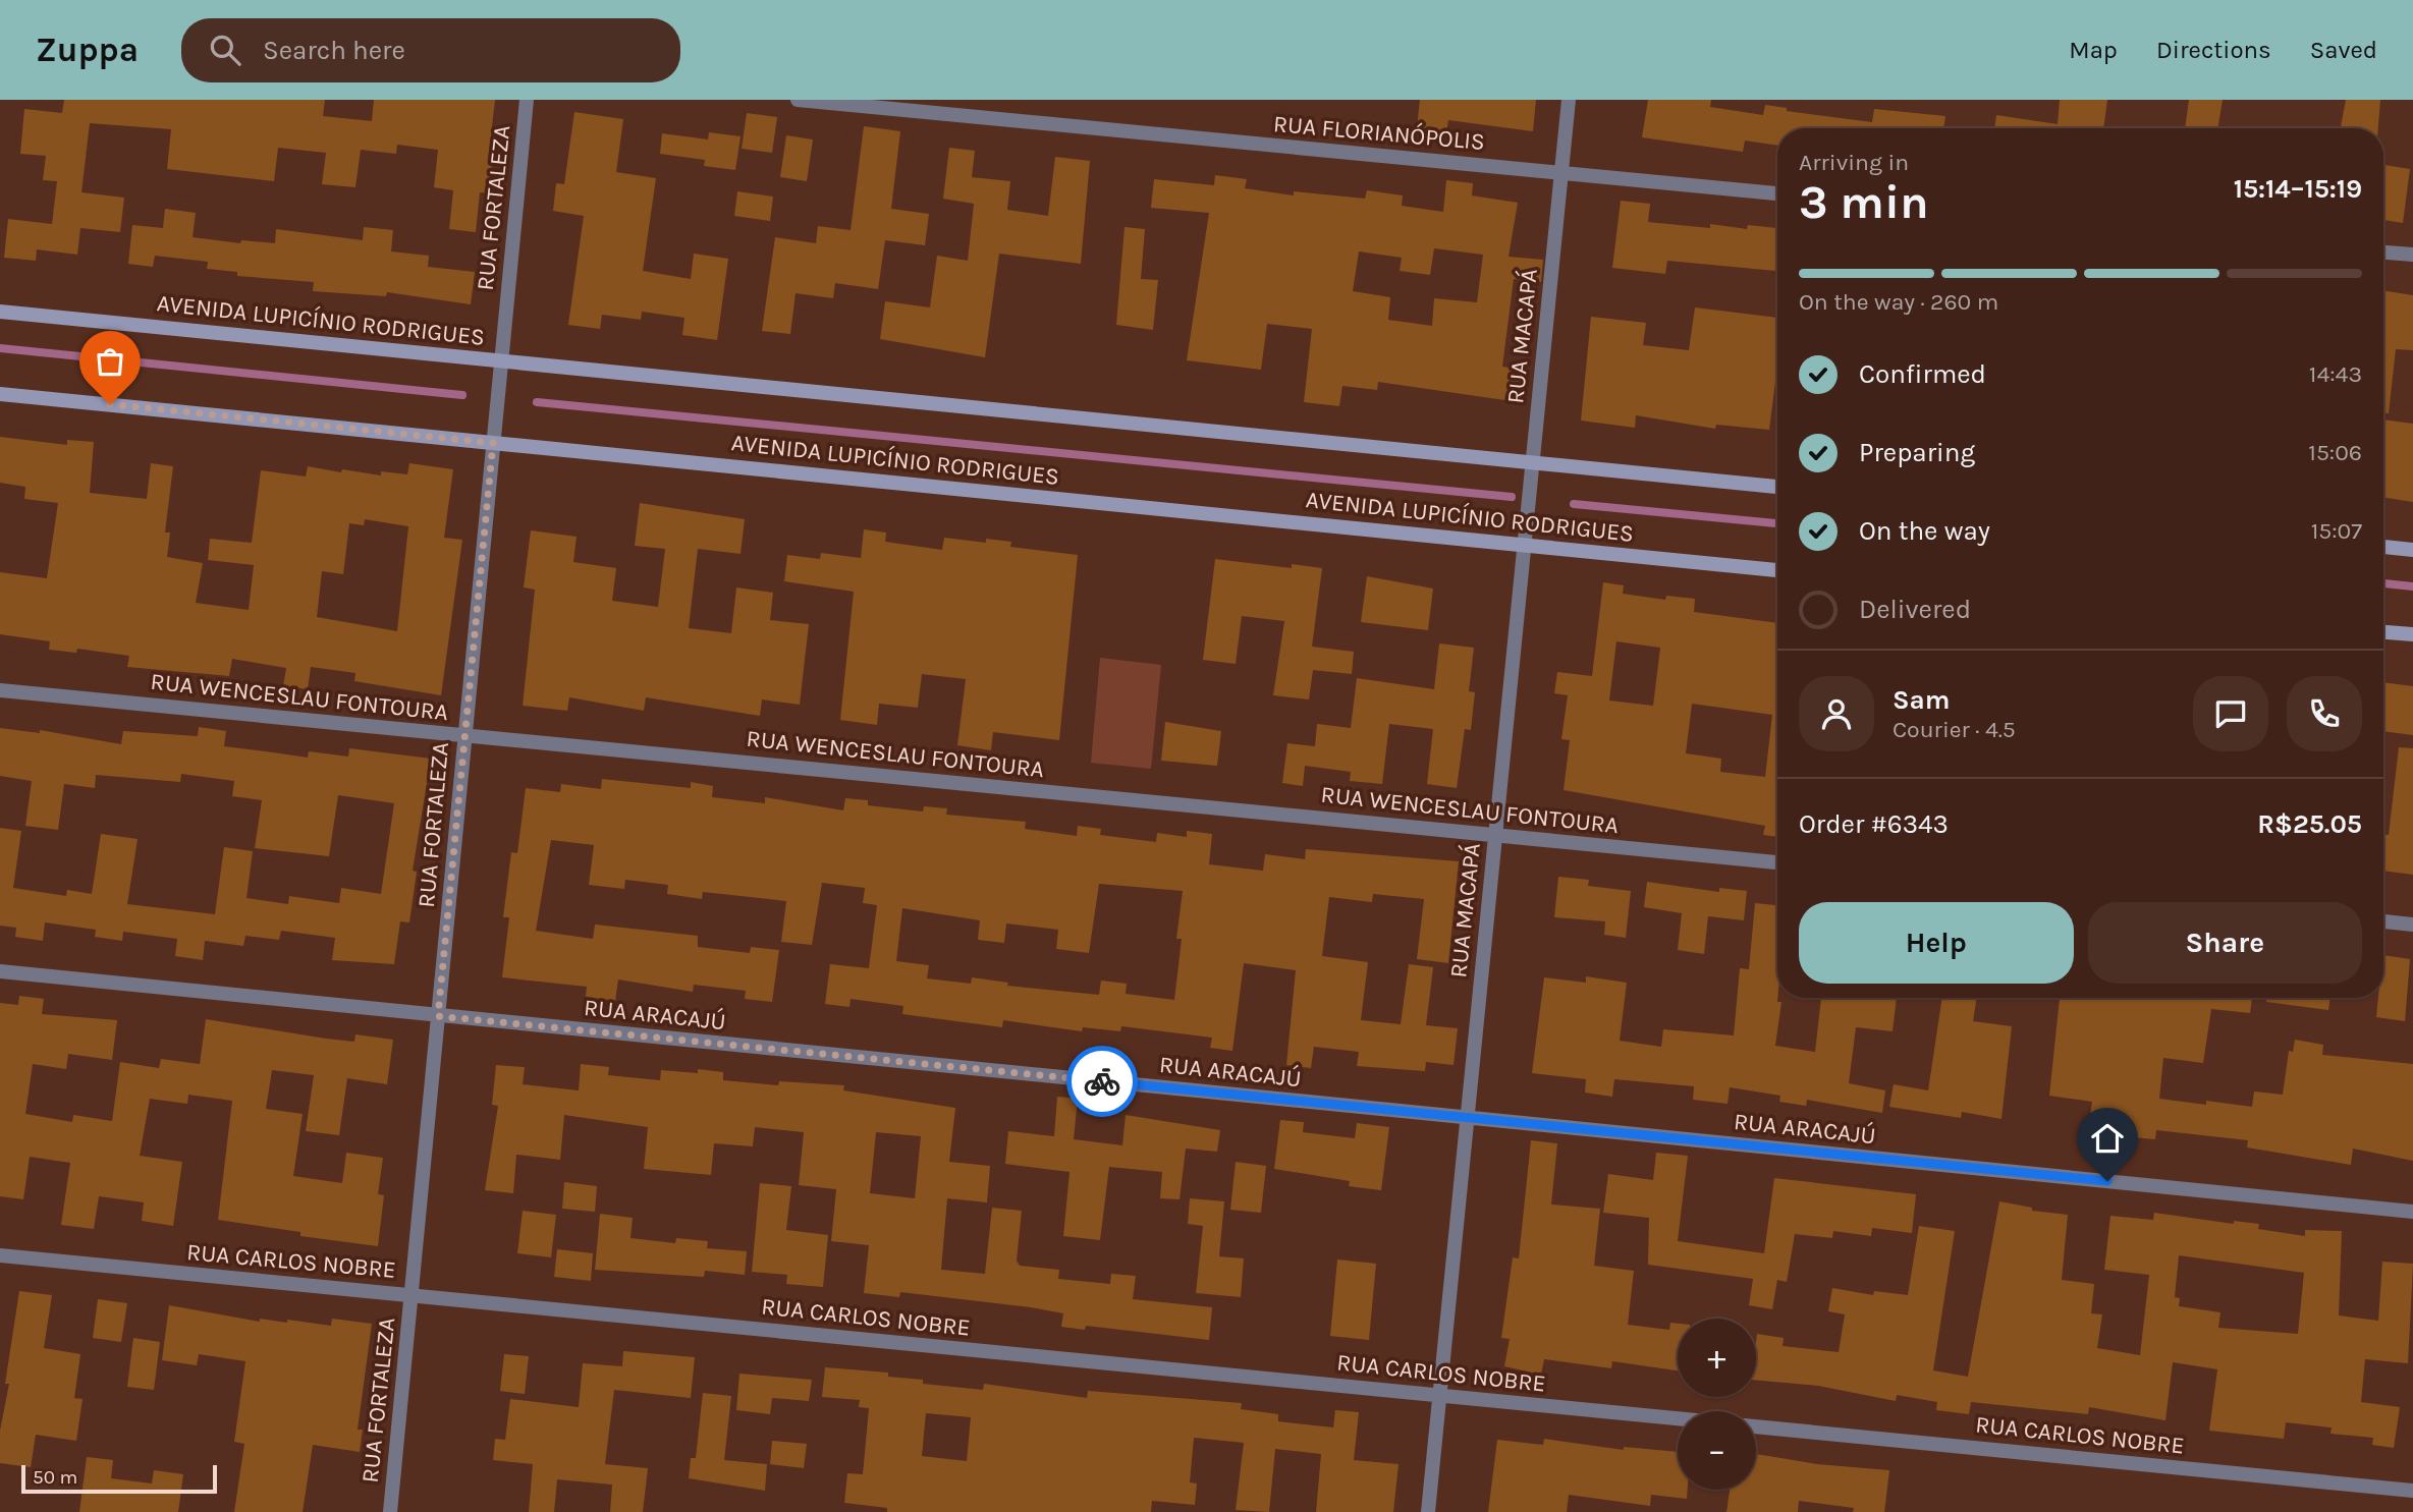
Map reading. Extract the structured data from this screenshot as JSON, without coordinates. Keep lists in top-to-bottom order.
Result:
{
  "streets": {
    "street": [
      "RUA FLORIANÓPOLIS",
      "RUA FORTALEZA",
      "AVENIDA LUPICÍNIO RODRIGUES",
      "RUA MACAPÁ",
      "RUA WENCESLAU FONTOURA",
      "RUA ARACAJÚ",
      "RUA CARLOS NOBRE"
    ]
  },
  "crossings": [
    ["RUA FLORIANÓPOLIS", "RUA MACAPÁ"],
    ["RUA FORTALEZA", "AVENIDA LUPICÍNIO RODRIGUES"],
    ["RUA FORTALEZA", "RUA WENCESLAU FONTOURA"],
    ["RUA FORTALEZA", "RUA ARACAJÚ"],
    ["RUA FORTALEZA", "RUA CARLOS NOBRE"],
    ["AVENIDA LUPICÍNIO RODRIGUES", "RUA MACAPÁ"],
    ["RUA MACAPÁ", "RUA WENCESLAU FONTOURA"],
    ["RUA MACAPÁ", "RUA ARACAJÚ"],
    ["RUA MACAPÁ", "RUA CARLOS NOBRE"]
  ],
  "scale_bar": "50 m",
  "page": {
    "header": "Zuppa",
    "search": "Search here",
    "nav": ["Map", "Directions", "Saved"],
    "heading": ["3 min", "Arriving in", "15:14–15:19"],
    "panel": [
      "Sam",
      "Courier · 4.5",
      "Order #6343",
      "R$25.05"
    ],
    "bar": "On the way · 260 m",
    "list": [
      ["Confirmed", "14:43"],
      ["Preparing", "15:06"],
      ["On the way", "15:07"],
      "Delivered"
    ],
    "buttons": ["Help", "Share"],
    "map_buttons": ["+", "−"],
    "scale": "50 m"
  }
}
